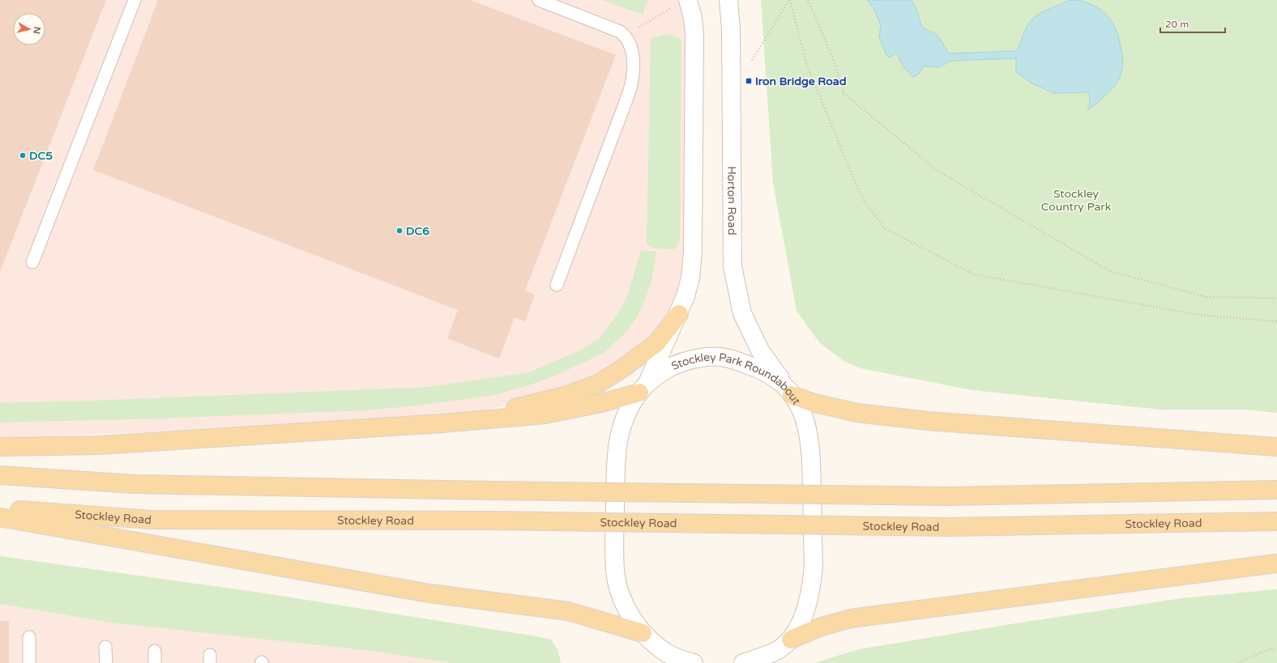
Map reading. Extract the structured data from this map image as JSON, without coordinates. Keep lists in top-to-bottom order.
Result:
{
  "streets": {
    "main road": ["Stockley Road"],
    "street": ["Horton Road", "Stockley Park Roundabout"]
  },
  "crossings": [
    ["Horton Road", "Stockley Park Roundabout"]
  ],
  "parks": ["Stockley Country Park"],
  "places": {
    "transit": ["Iron Bridge Road"],
    "other": ["DC5", "DC6"]
  },
  "scale_bar": "20 m",
  "north": "right"
}
